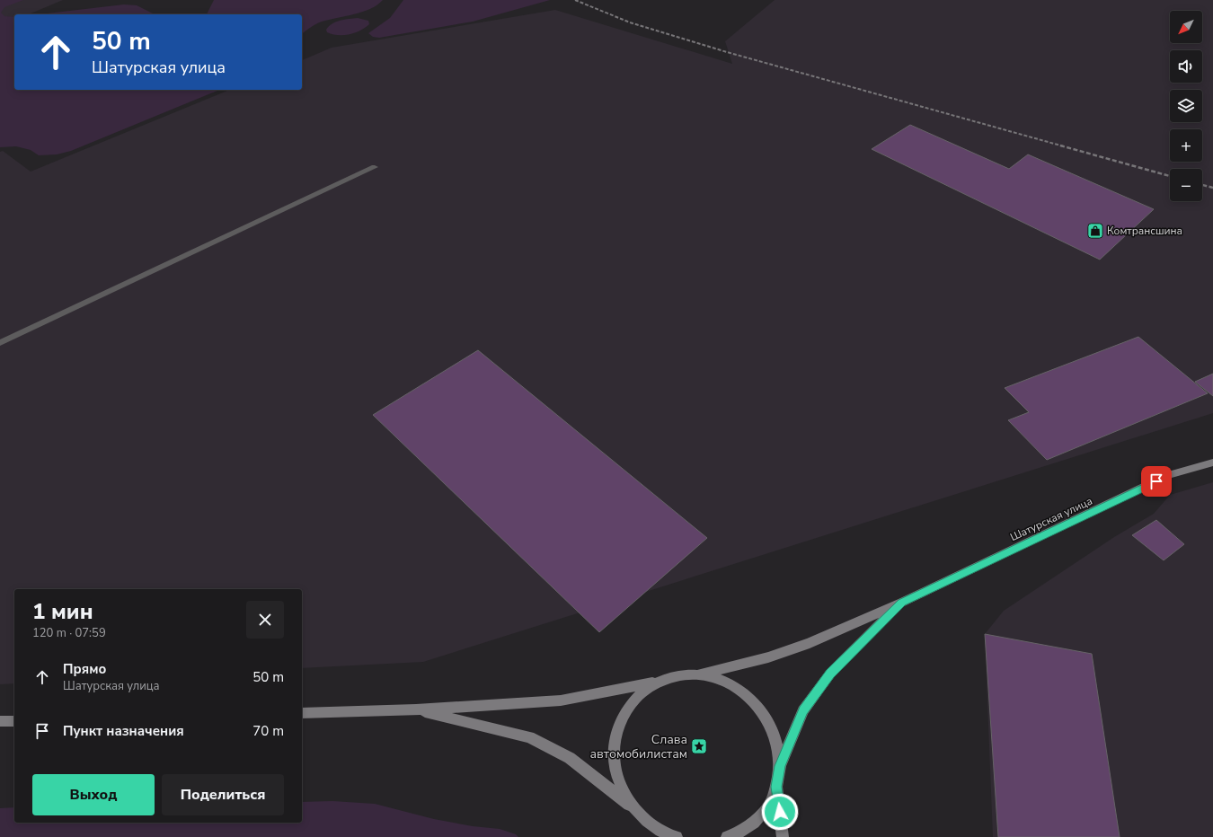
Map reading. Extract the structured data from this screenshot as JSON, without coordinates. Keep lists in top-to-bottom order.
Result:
{
  "streets": {
    "main road": ["Шатурская улица"]
  },
  "places": {
    "shop": ["Комтрансшина"],
    "place": ["Слава автомобилистам"]
  },
  "north": "bottom left",
  "page": {
    "map_buttons": ["+", "−"],
    "turn": ["50 m", "Шатурская улица"],
    "heading": ["1 мин", "120 m · 07:59"],
    "list": [
      {
        "name": "Прямо",
        "note": "Шатурская улица",
        "value": "50 m"
      },
      {
        "name": "Пункт назначения",
        "value": "70 m"
      }
    ],
    "buttons": ["Выход", "Поделиться"]
  }
}
